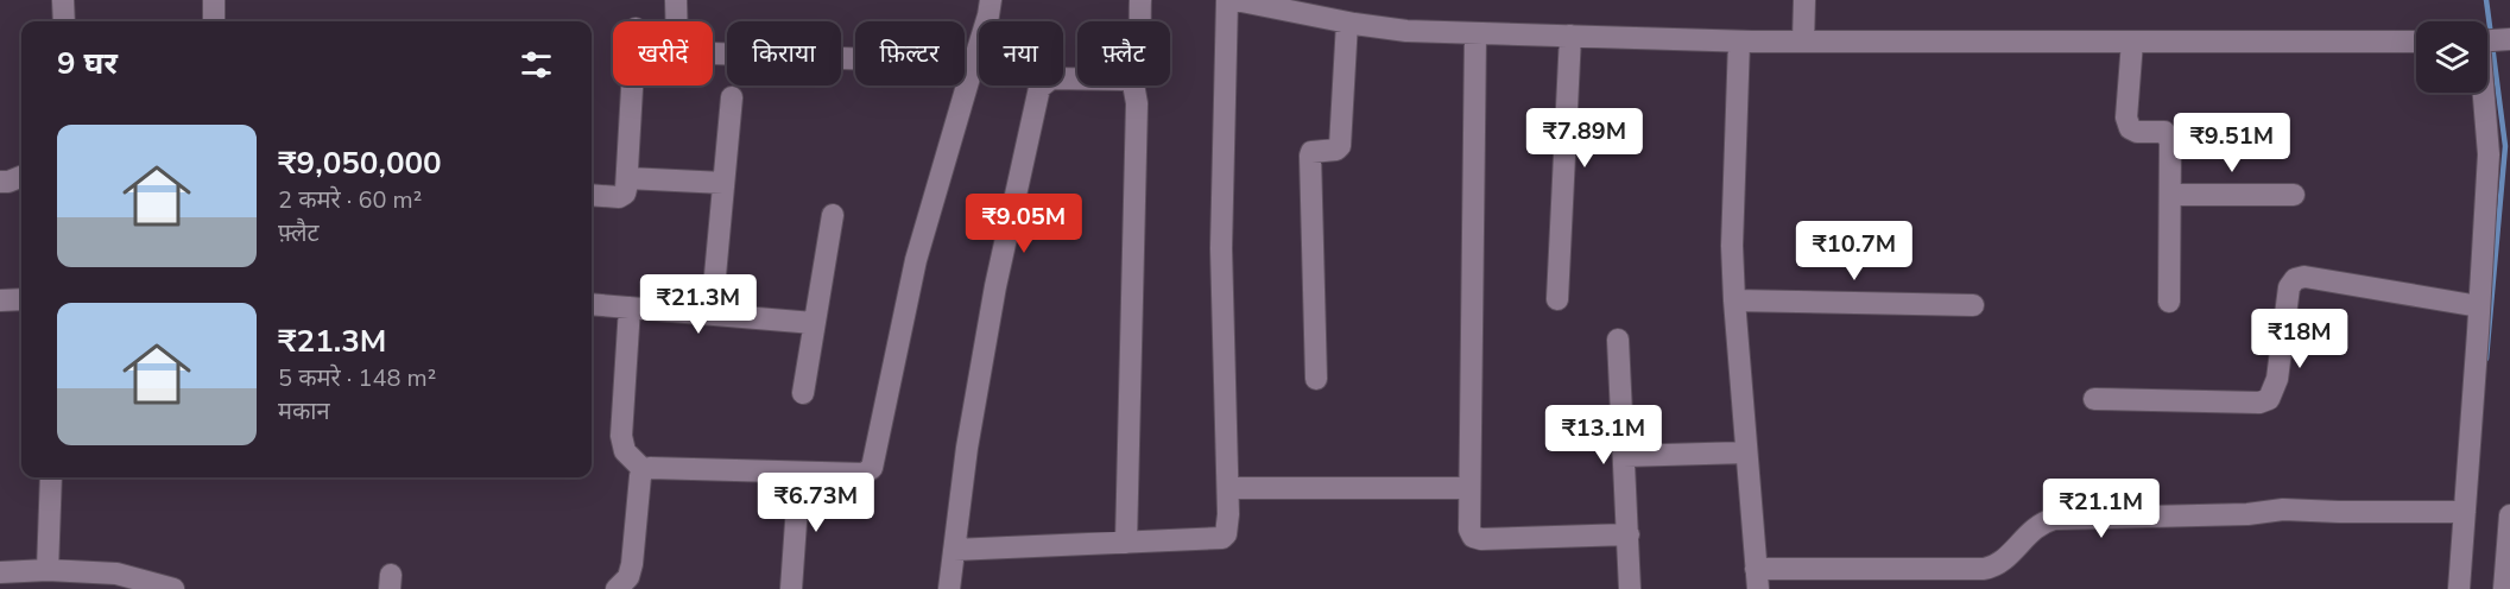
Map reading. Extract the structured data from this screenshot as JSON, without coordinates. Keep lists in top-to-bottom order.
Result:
{
  "page": {
    "chip": [
      "खरीदें",
      "किराया",
      "फ़िल्टर",
      "नया",
      "फ़्लैट"
    ],
    "heading": "9 घर",
    "list": [
      {
        "name": "₹9,050,000",
        "note": "2 कमरे · 60 m² · फ़्लैट"
      },
      {
        "name": "₹21.3M",
        "note": "5 कमरे · 148 m² · मकान"
      }
    ],
    "price": [
      "₹7.89M",
      "₹9.51M",
      "₹9.05M",
      "₹10.7M",
      "₹21.3M",
      "₹18M",
      "₹13.1M",
      "₹6.73M",
      "₹21.1M"
    ]
  }
}
